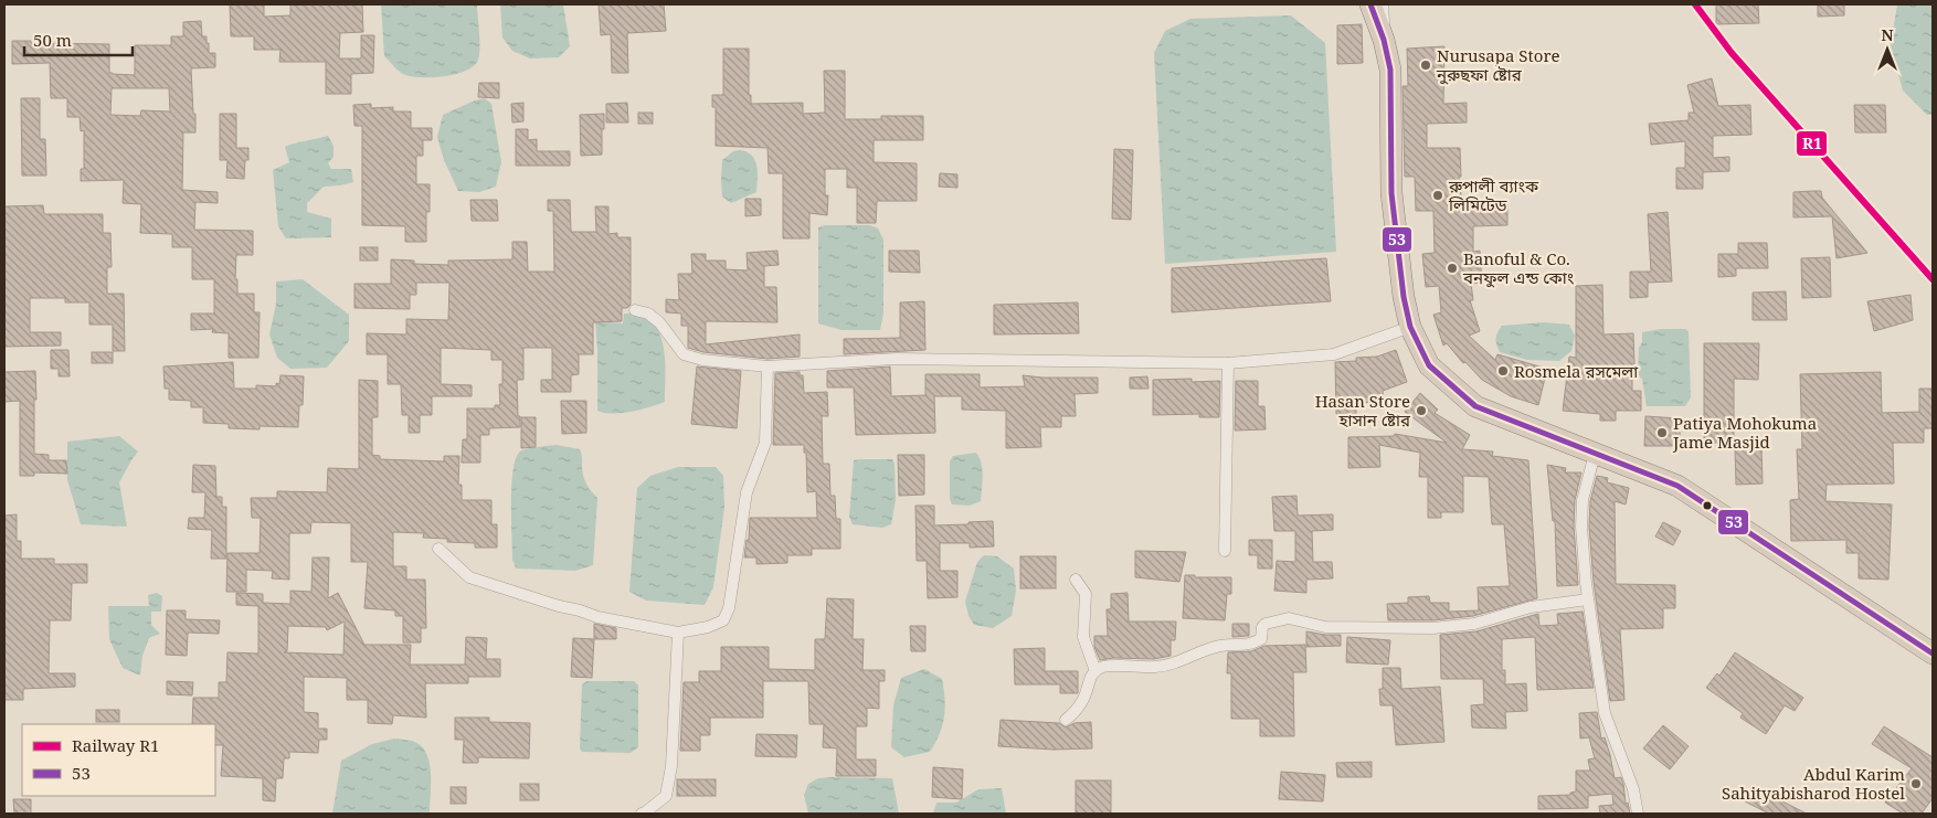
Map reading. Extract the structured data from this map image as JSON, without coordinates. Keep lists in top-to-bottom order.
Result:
{
  "places": [
    "Nurusapa Store নুরুছফা ষ্টোর",
    "রুপালী ব্যাংক লিমিটেড",
    "Banoful & Co. বনফুল এন্ড কোং",
    "Rosmela রসমেলা",
    "Hasan Store হাসান ষ্টোর",
    "Patiya Mohokuma Jame Masjid",
    "Abdul Karim Sahityabisharod Hostel"
  ],
  "lines": ["rail line R1", "transit line 53"],
  "legend": ["Railway R1", "53"],
  "scale_bar": "50 m",
  "north": "top"
}
